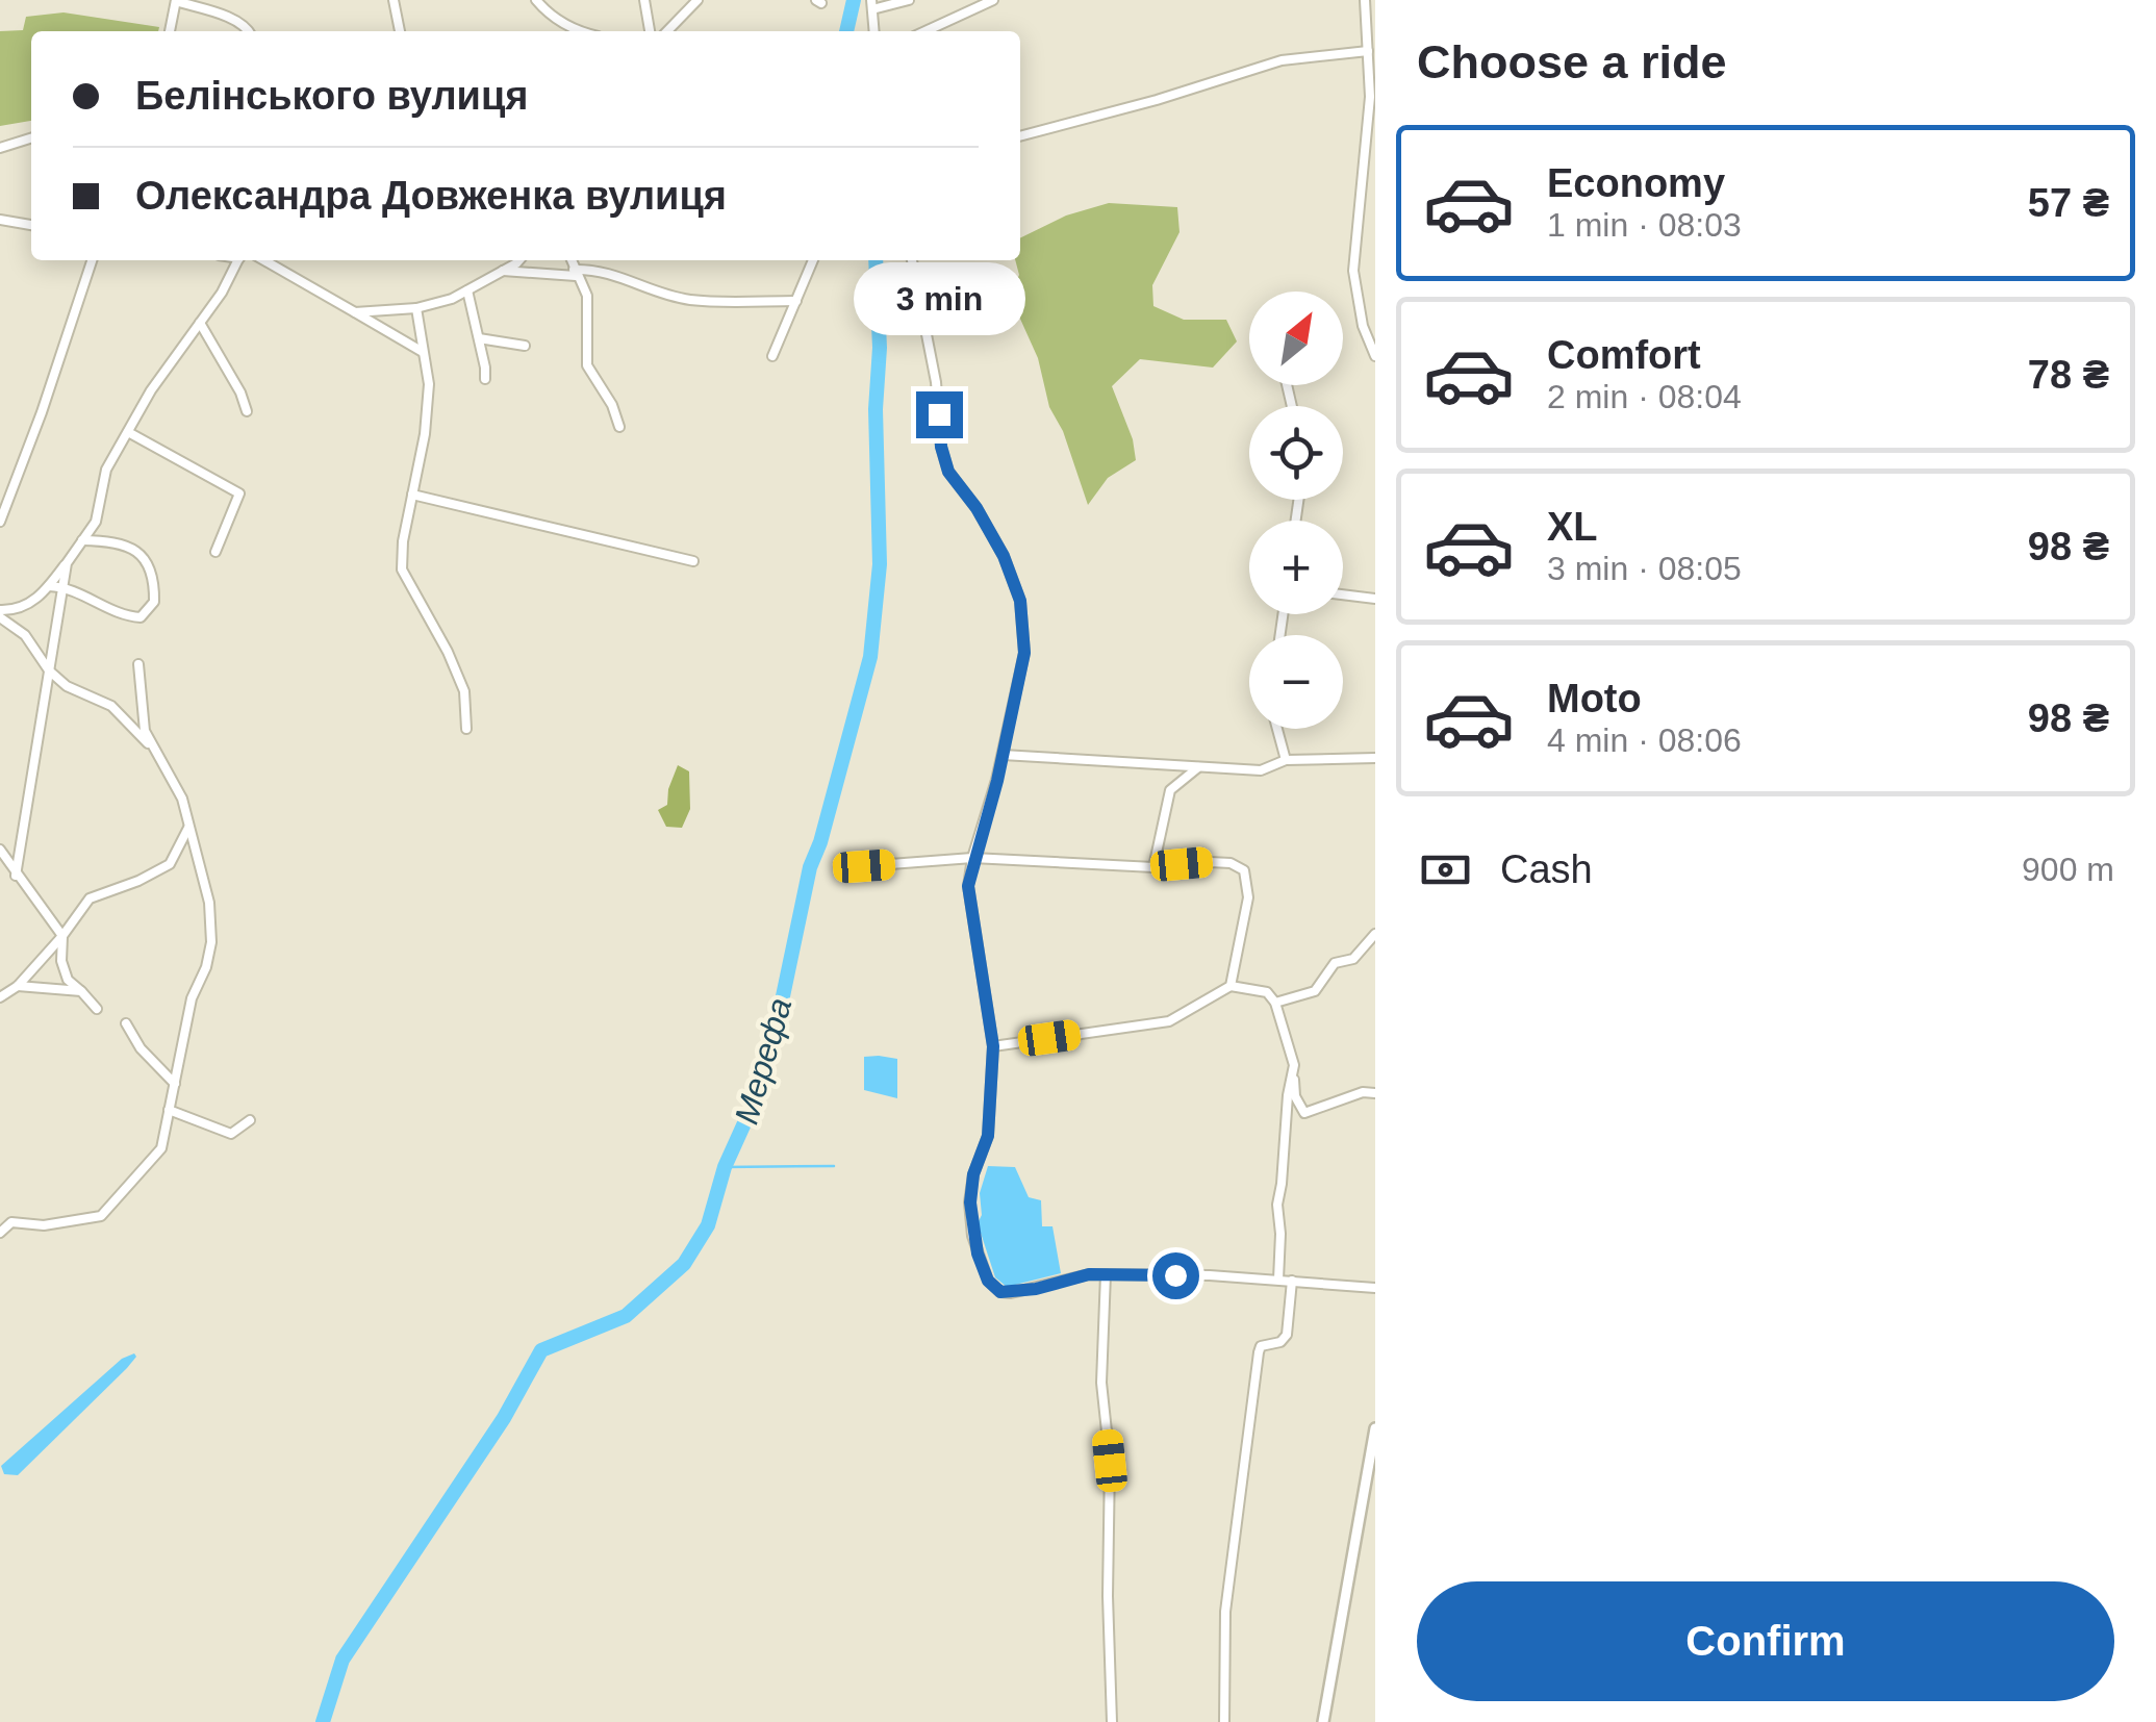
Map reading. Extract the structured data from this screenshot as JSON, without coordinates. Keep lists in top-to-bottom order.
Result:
{
  "water": ["Мерефа"],
  "north": "top right",
  "page": {
    "heading": "Choose a ride",
    "banner": ["Белінського вулиця", "Олександра Довженка вулиця"],
    "list": [
      {
        "name": "Economy",
        "note": "1 min · 08:03",
        "value": "57 ₴"
      },
      {
        "name": "Comfort",
        "note": "2 min · 08:04",
        "value": "78 ₴"
      },
      {
        "name": "XL",
        "note": "3 min · 08:05",
        "value": "98 ₴"
      },
      {
        "name": "Moto",
        "note": "4 min · 08:06",
        "value": "98 ₴"
      }
    ],
    "bubble": "3 min",
    "map_buttons": ["+", "−"],
    "pay": ["Cash", "900 m"],
    "buttons": "Confirm"
  }
}
